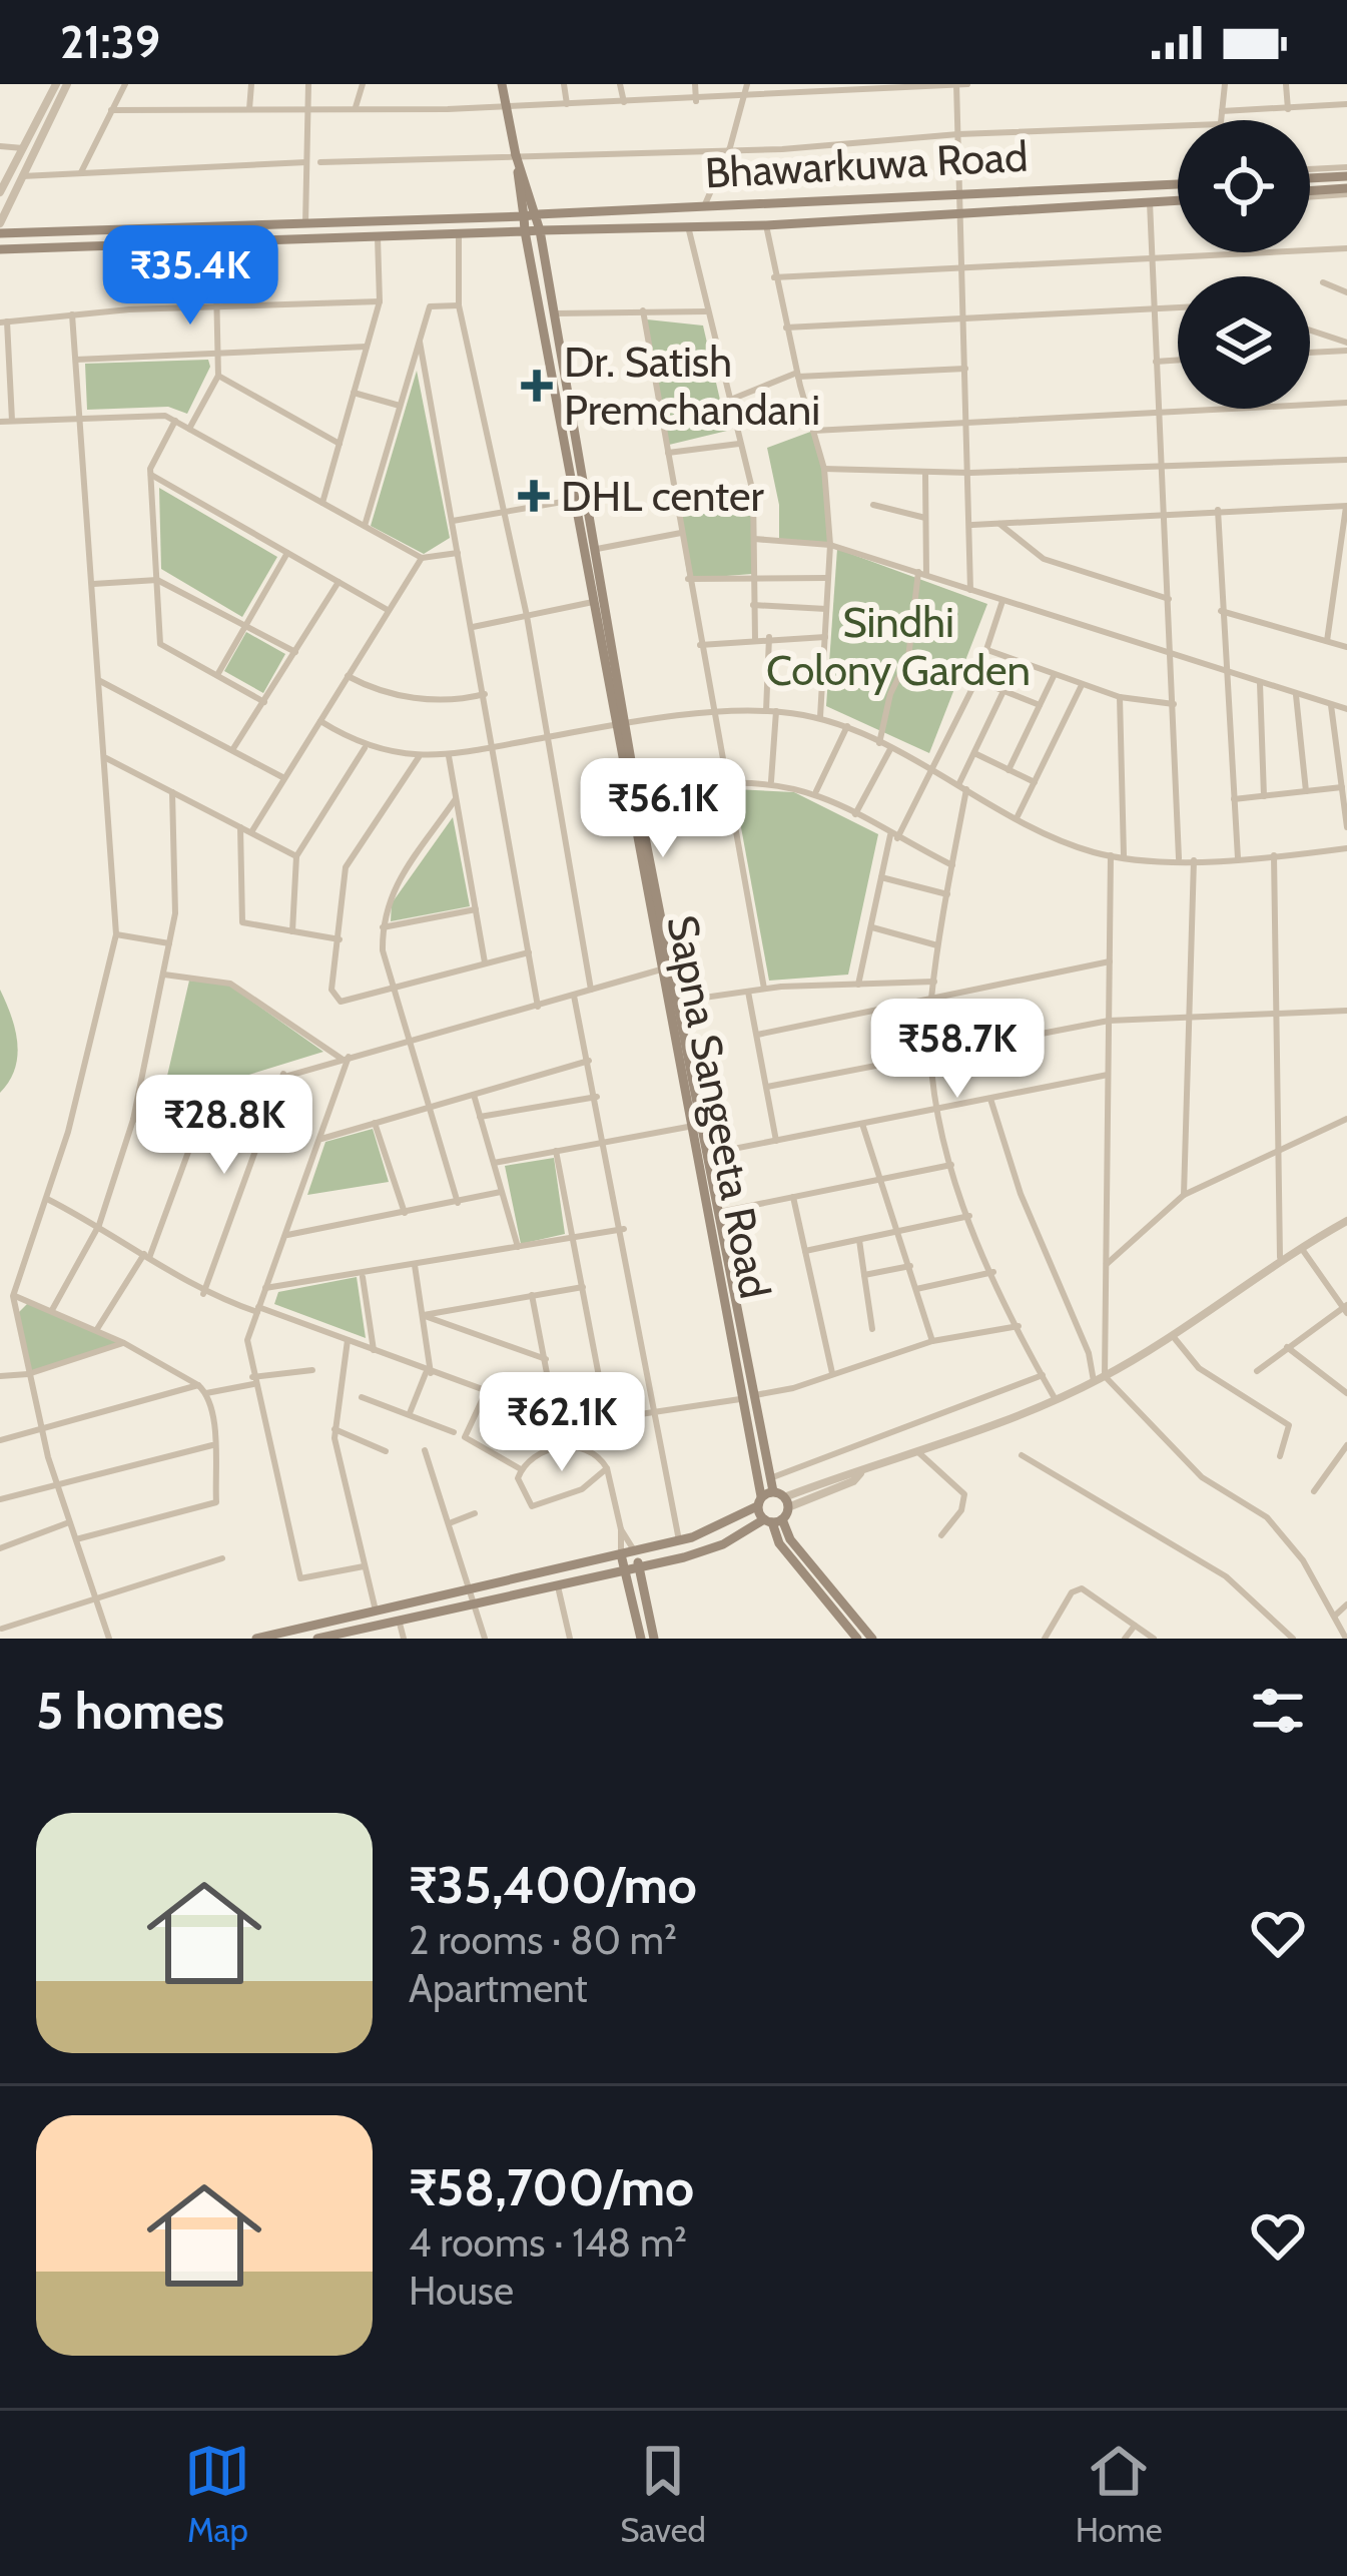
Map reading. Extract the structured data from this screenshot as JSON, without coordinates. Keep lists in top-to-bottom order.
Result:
{
  "streets": {
    "main road": ["Bhawarkuwa Road", "Sapna Sangeeta Road"]
  },
  "crossings": [
    ["Bhawarkuwa Road", "Sapna Sangeeta Road"]
  ],
  "parks": ["Sindhi Colony Garden"],
  "places": {
    "health": ["Dr. Satish Premchandani", "DHL center"]
  },
  "page": {
    "status": "21:39",
    "price": [
      "₹35.4K",
      "₹56.1K",
      "₹58.7K",
      "₹28.8K",
      "₹62.1K"
    ],
    "heading": "5 homes",
    "list": [
      {
        "name": "₹35,400/mo",
        "note": "2 rooms · 80 m² · Apartment"
      },
      {
        "name": "₹58,700/mo",
        "note": "4 rooms · 148 m² · House"
      }
    ],
    "tabs": ["Map", "Saved", "Home"]
  }
}
